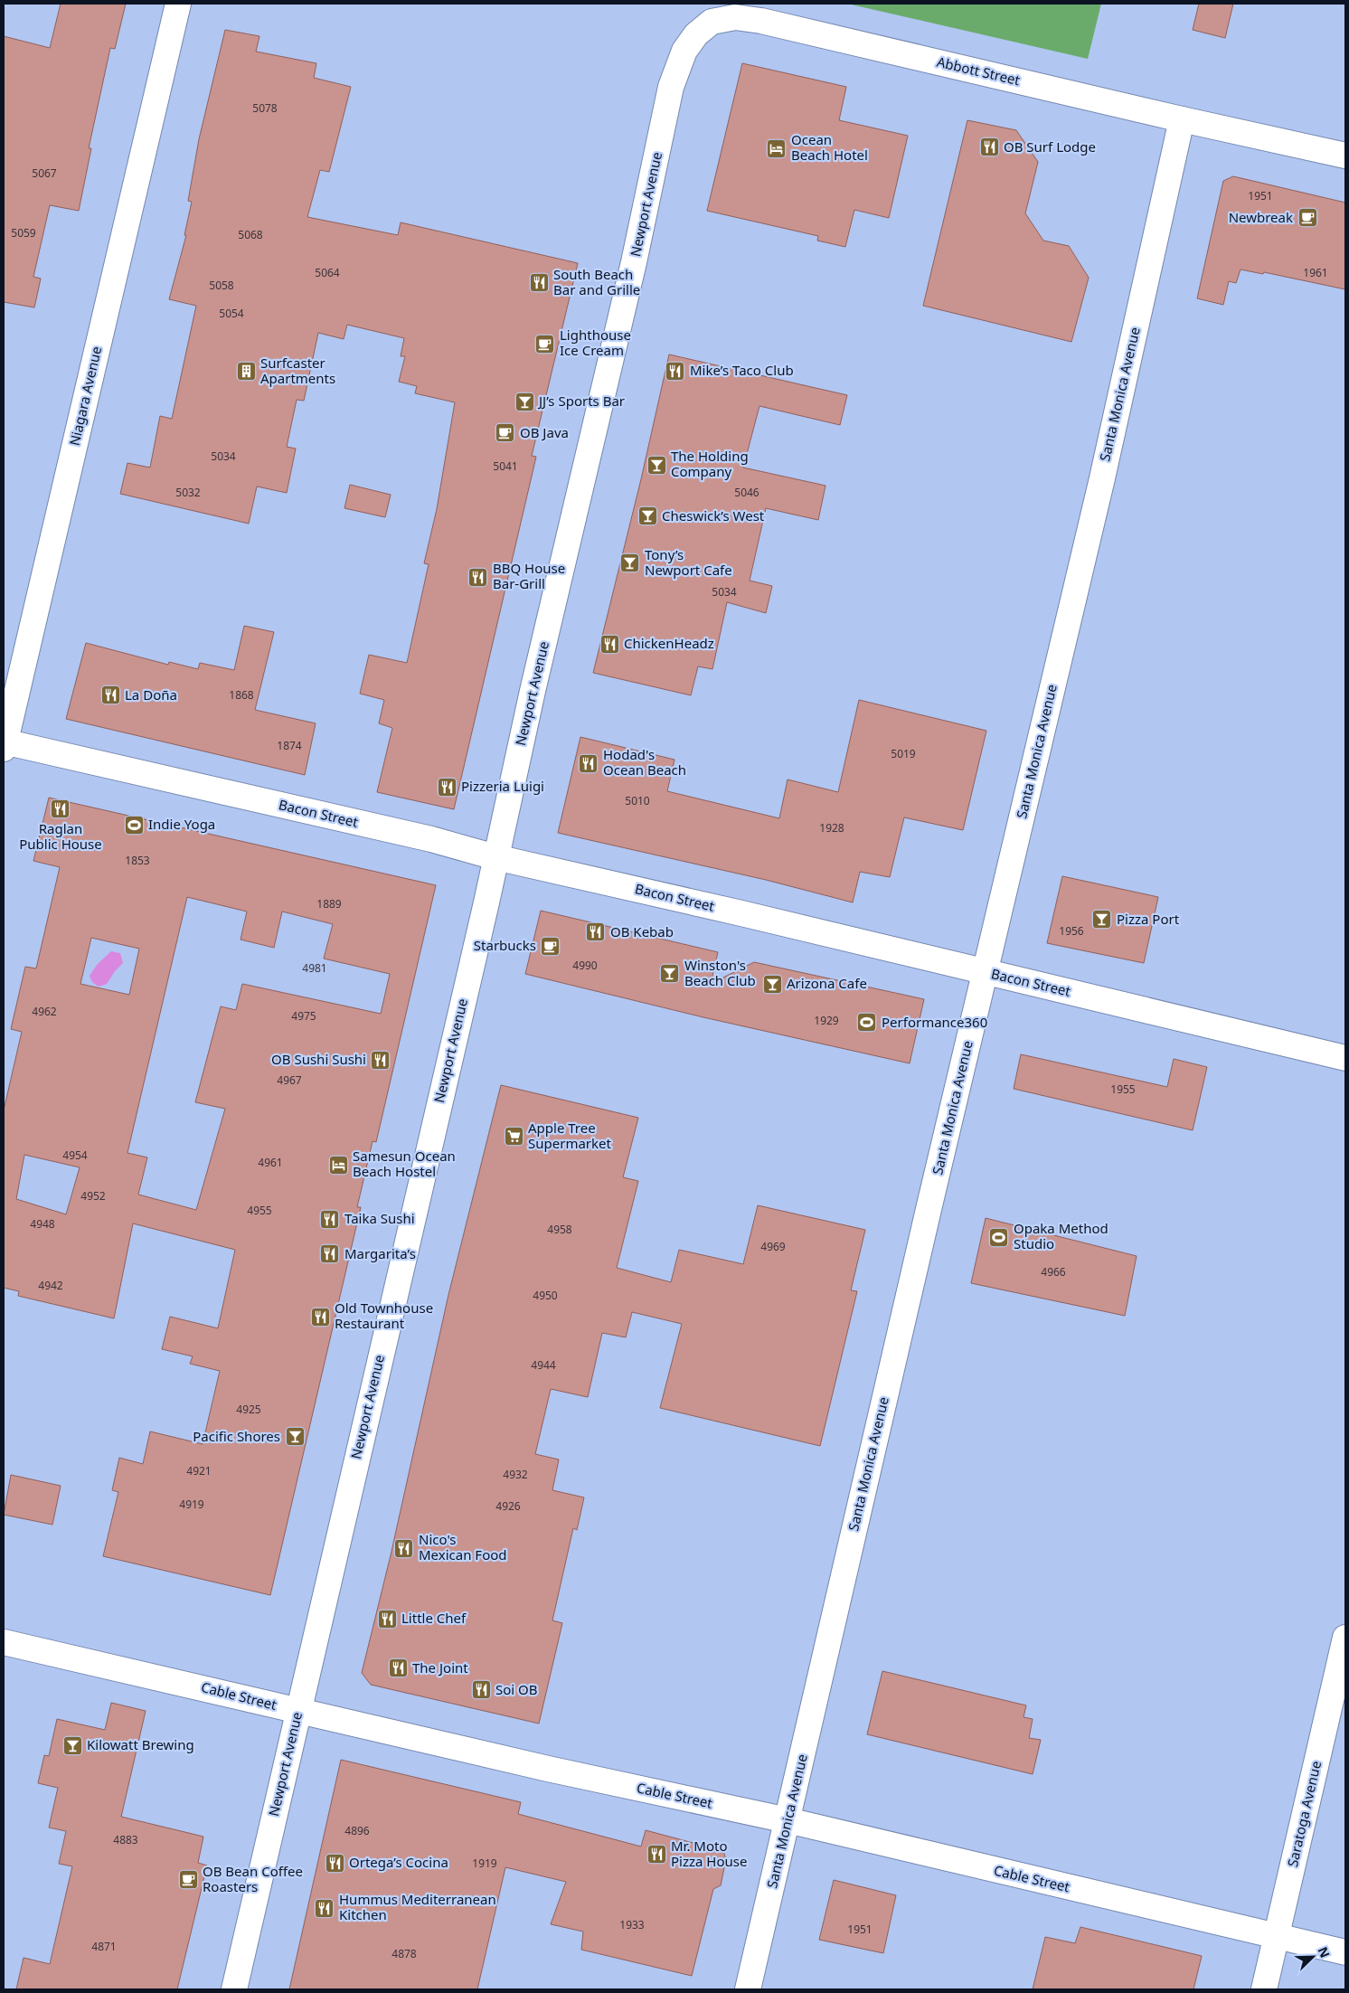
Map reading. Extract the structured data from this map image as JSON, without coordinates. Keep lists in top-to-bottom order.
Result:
{
  "streets": {
    "street": [
      "Abbott Street",
      "Newport Avenue",
      "Santa Monica Avenue",
      "Niagara Avenue",
      "Bacon Street",
      "Cable Street",
      "Saratoga Avenue"
    ]
  },
  "crossings": [
    ["Abbott Street", "Newport Avenue"],
    ["Abbott Street", "Santa Monica Avenue"],
    ["Newport Avenue", "Bacon Street"],
    ["Newport Avenue", "Cable Street"],
    ["Santa Monica Avenue", "Bacon Street"],
    ["Santa Monica Avenue", "Cable Street"],
    ["Niagara Avenue", "Bacon Street"],
    ["Cable Street", "Saratoga Avenue"]
  ],
  "places": {
    "restaurant": [
      "OB Surf Lodge",
      "South Beach Bar and Grille",
      "Mike’s Taco Club",
      "BBQ House Bar-Grill",
      "ChickenHeadz",
      "La Doña",
      "Hodad's Ocean Beach",
      "Pizzeria Luigi",
      "Raglan Public House",
      "OB Kebab",
      "OB Sushi Sushi",
      "Taika Sushi",
      "Margarita’s",
      "Old Townhouse Restaurant",
      "Nico's Mexican Food",
      "Little Chef",
      "The Joint",
      "Soi OB",
      "Mr. Moto Pizza House",
      "Ortega’s Cocina",
      "Hummus Mediterranean Kitchen"
    ],
    "hotel": ["Ocean Beach Hotel", "Samesun Ocean Beach Hostel"],
    "cafe": [
      "Newbreak",
      "Lighthouse Ice Cream",
      "OB Java",
      "Starbucks",
      "OB Bean Coffee Roasters"
    ],
    "building": ["Surfcaster Apartments"],
    "bar": [
      "JJ’s Sports Bar",
      "The Holding Company",
      "Cheswick’s West",
      "Tony’s Newport Cafe",
      "Pizza Port",
      "Winston's Beach Club",
      "Arizona Cafe",
      "Pacific Shores",
      "Kilowatt Brewing"
    ],
    "sports": ["Indie Yoga", "Performance360", "Opaka Method Studio"],
    "supermarket": ["Apple Tree Supermarket"]
  },
  "house_numbers": [
    "5078",
    "5067",
    "1951",
    "5059",
    "5068",
    "5064",
    "1961",
    "5058",
    "5054",
    "5034",
    "5041",
    "5032",
    "5046",
    "5034",
    "1868",
    "1874",
    "5019",
    "5010",
    "1928",
    "1853",
    "1889",
    "1956",
    "4990",
    "4981",
    "4962",
    "4975",
    "1929",
    "4967",
    "1955",
    "4954",
    "4961",
    "4952",
    "4955",
    "4948",
    "4958",
    "4969",
    "4966",
    "4942",
    "4950",
    "4944",
    "4925",
    "4921",
    "4932",
    "4919",
    "4926",
    "4896",
    "4883",
    "1919",
    "1933",
    "1951",
    "4871",
    "4878"
  ],
  "north": "top right"
}
